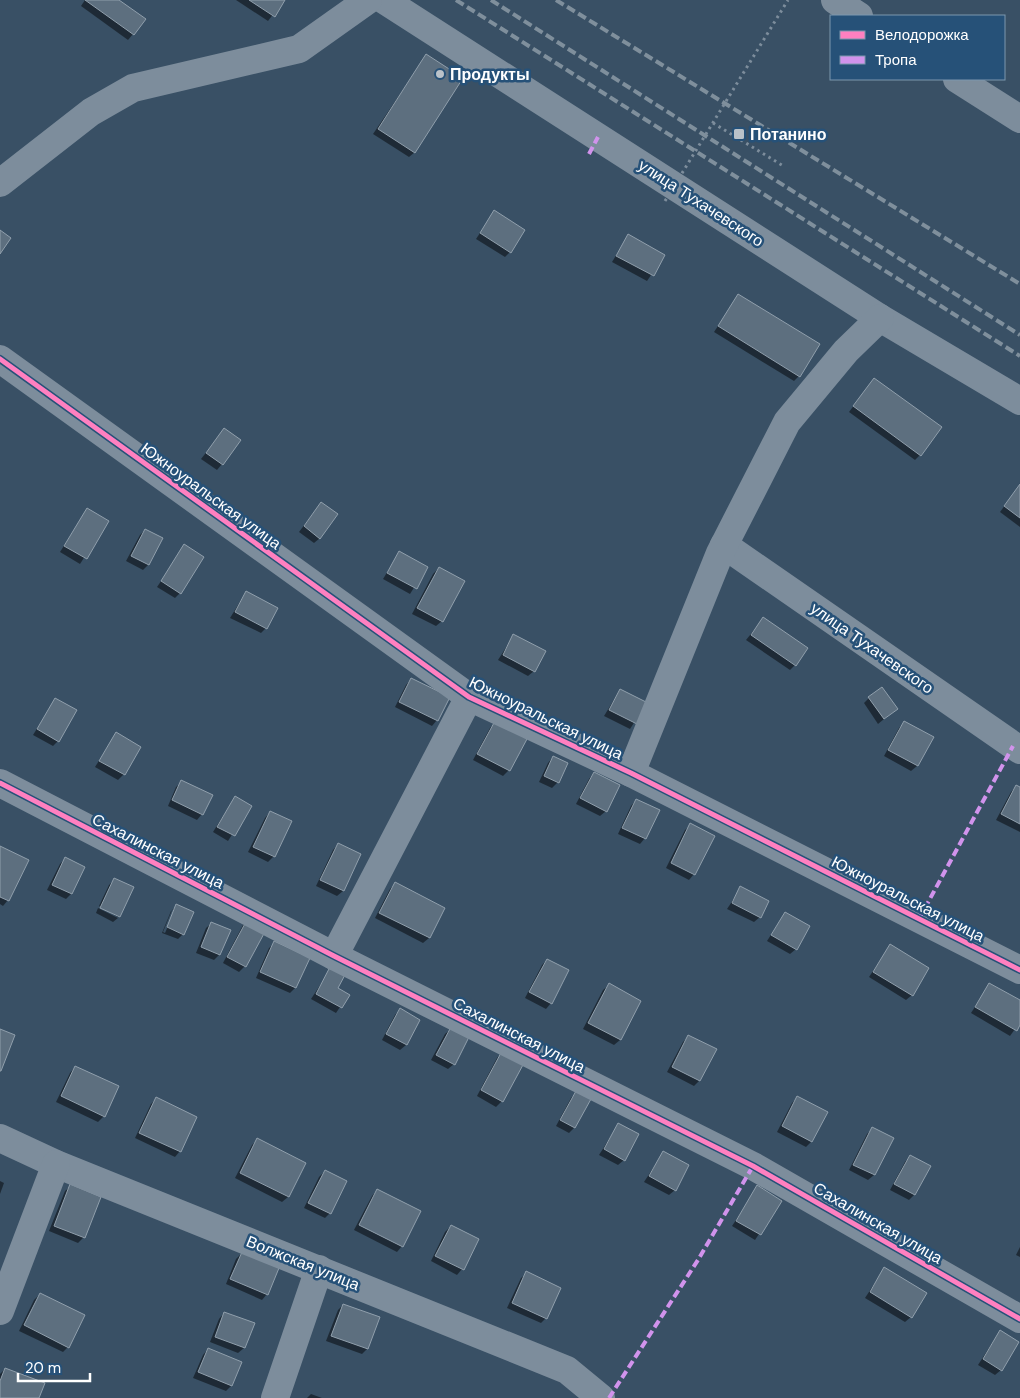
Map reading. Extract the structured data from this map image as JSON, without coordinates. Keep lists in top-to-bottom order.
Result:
{
  "streets": {
    "street": [
      "улица Тухачевского",
      "Южноуральская улица",
      "Сахалинская улица",
      "Волжская улица"
    ]
  },
  "places": {
    "other": ["Продукты"],
    "transit": ["Потанино"]
  },
  "legend": ["Велодорожка", "Тропа"],
  "scale_bar": "20 m"
}
